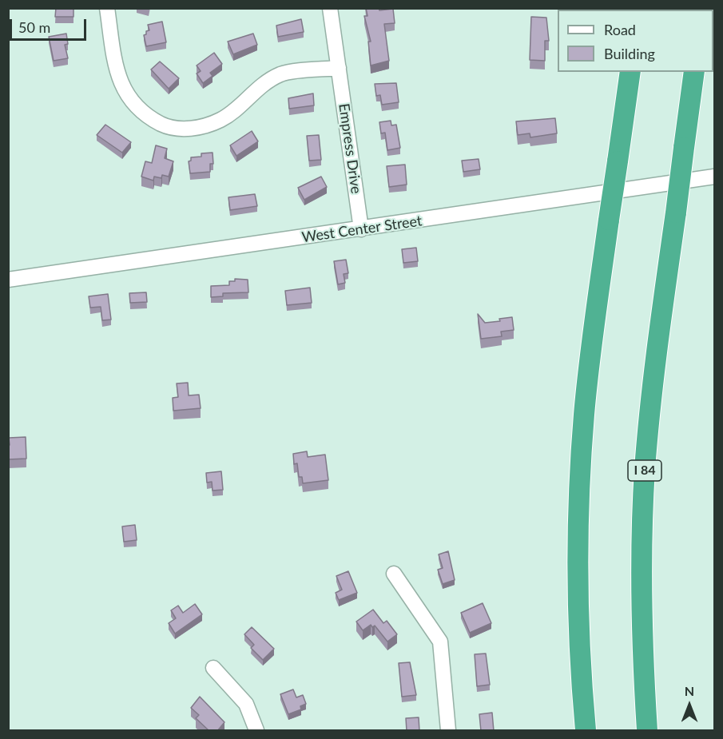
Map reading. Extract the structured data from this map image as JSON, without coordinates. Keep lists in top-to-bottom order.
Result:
{
  "streets": {
    "highway": ["I 84"],
    "street": ["Empress Drive", "West Center Street"]
  },
  "crossings": [
    ["Empress Drive", "West Center Street"]
  ],
  "legend": ["Road", "Building"],
  "scale_bar": "50 m",
  "north": "top"
}
